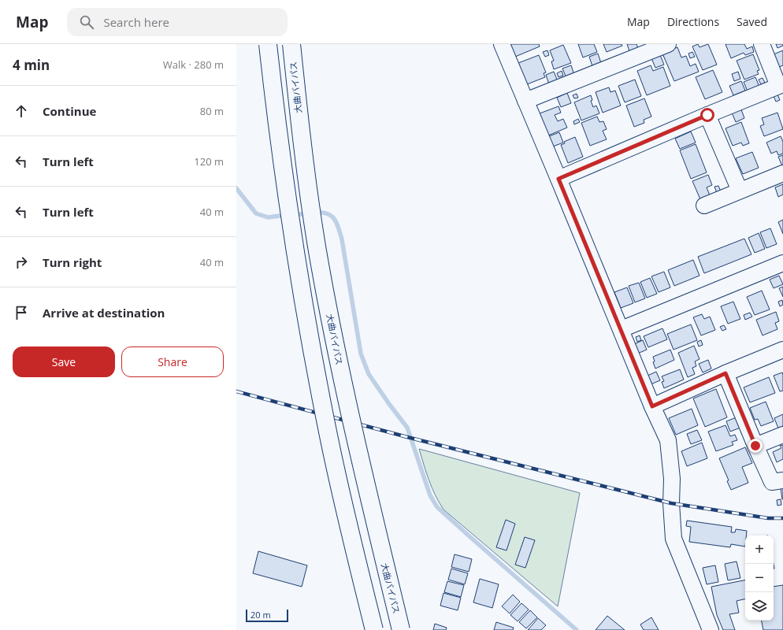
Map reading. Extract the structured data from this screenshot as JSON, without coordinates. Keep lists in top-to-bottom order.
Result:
{
  "streets": {
    "highway": ["大曲バイパス"]
  },
  "scale_bar": "20 m",
  "page": {
    "header": "Map",
    "search": "Search here",
    "nav": ["Map", "Directions", "Saved"],
    "heading": ["4 min", "Walk · 280 m"],
    "list": [
      ["Continue", "80 m"],
      ["Turn left", "120 m"],
      ["Turn left", "40 m"],
      ["Turn right", "40 m"],
      "Arrive at destination"
    ],
    "buttons": ["Save", "Share"],
    "map_buttons": ["+", "−"],
    "scale": "20 m"
  }
}
